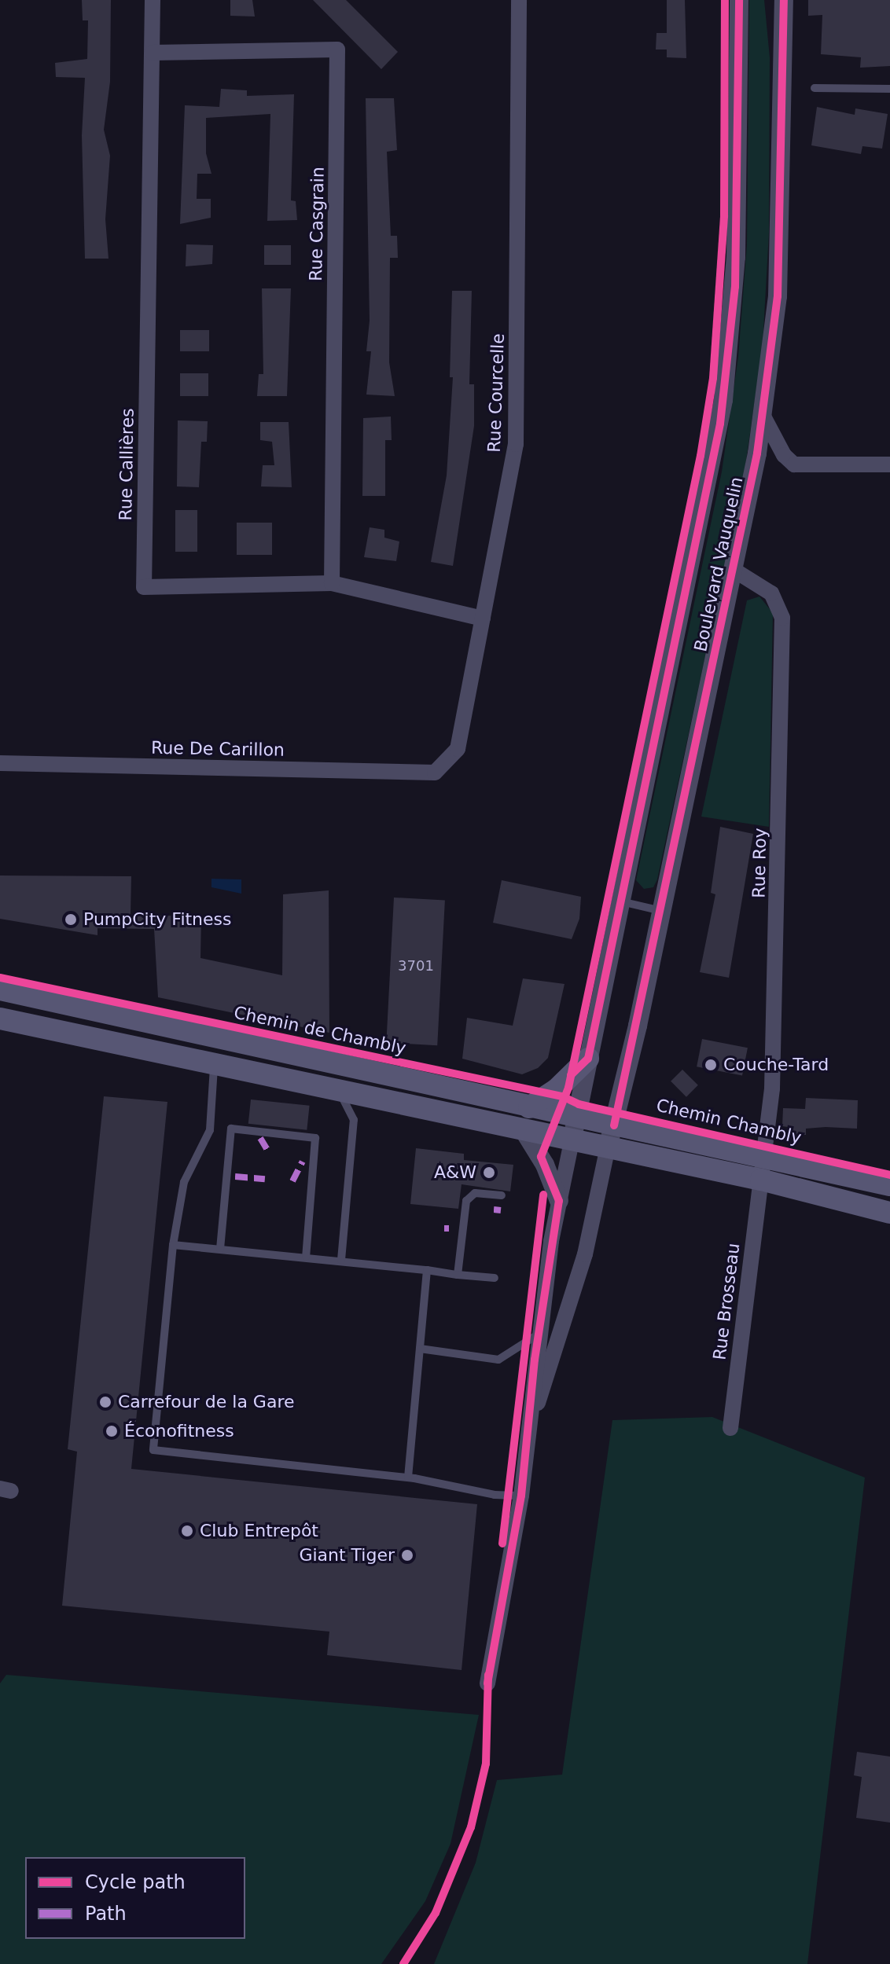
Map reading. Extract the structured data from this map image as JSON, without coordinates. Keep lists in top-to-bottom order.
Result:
{
  "streets": {
    "main road": ["Chemin de Chambly"],
    "street": [
      "Rue Casgrain",
      "Rue Courcelle",
      "Rue Callières",
      "Boulevard Vauquelin",
      "Rue De Carillon",
      "Rue Roy",
      "Rue Brosseau"
    ],
    "cycle path": ["Chemin Chambly"]
  },
  "crossings": [
    ["Rue Casgrain", "Rue Callières"],
    ["Rue Courcelle", "Rue Callières"],
    ["Rue Courcelle", "Rue De Carillon"],
    ["Boulevard Vauquelin", "Rue Roy"],
    ["Boulevard Vauquelin", "Chemin de Chambly"],
    ["Rue Roy", "Chemin de Chambly"],
    ["Rue Roy", "Rue Brosseau"]
  ],
  "places": [
    "PumpCity Fitness",
    "Couche-Tard",
    "A&W",
    "Carrefour de la Gare",
    "Éconofitness",
    "Club Entrepôt",
    "Giant Tiger"
  ],
  "house_numbers": ["3701"],
  "legend": ["Cycle path", "Path"]
}
